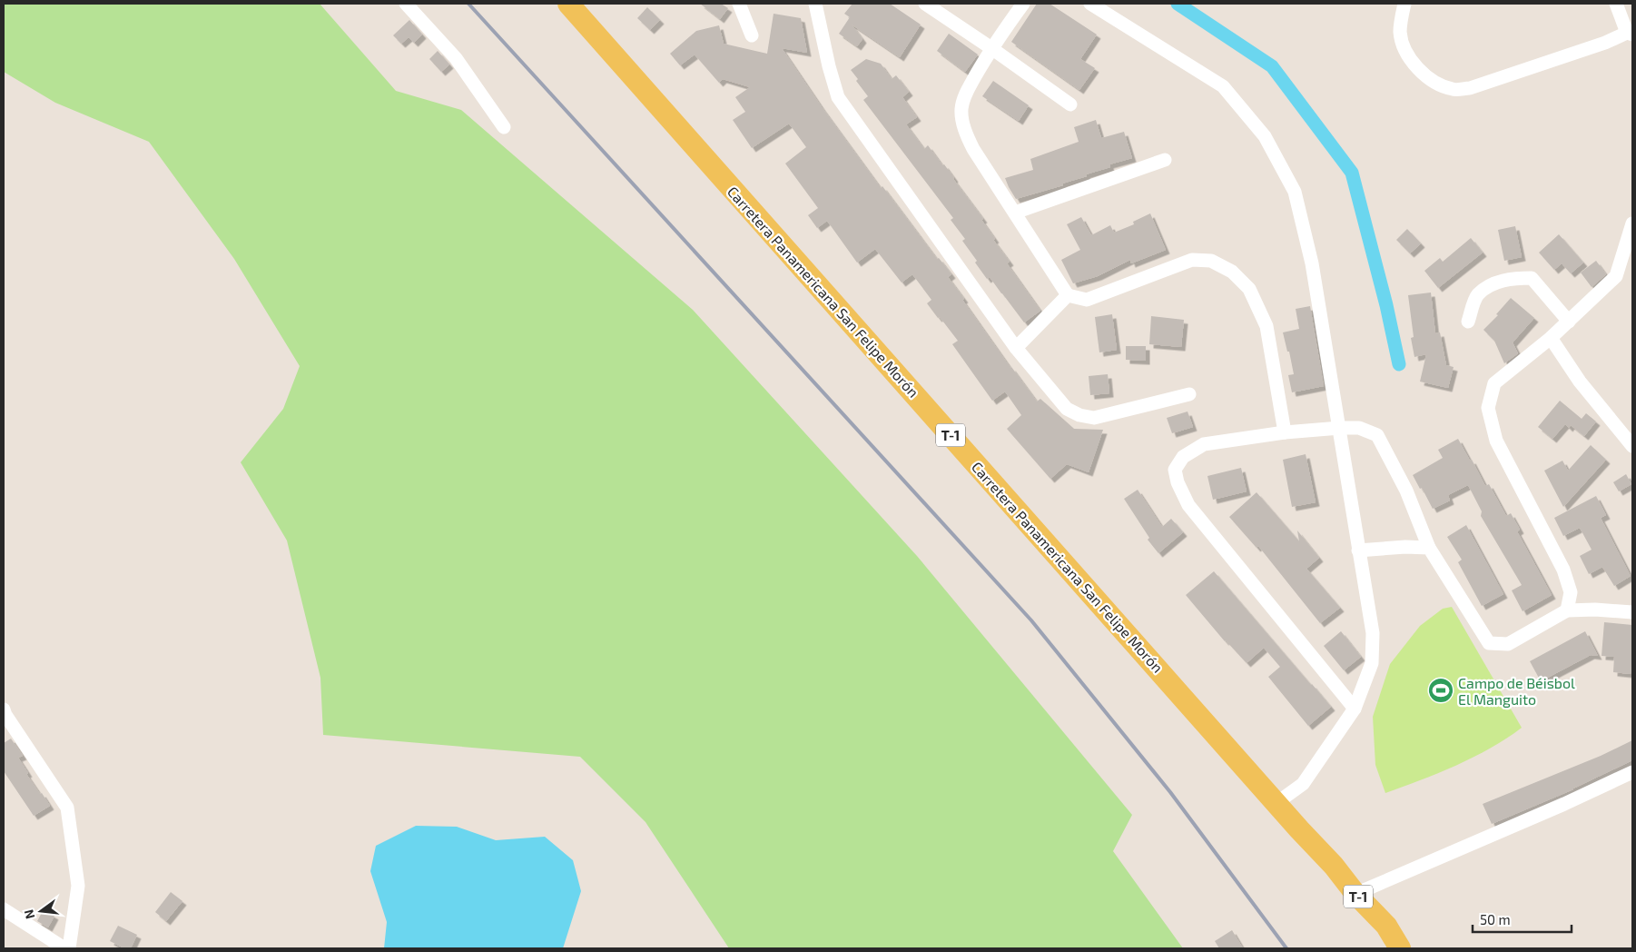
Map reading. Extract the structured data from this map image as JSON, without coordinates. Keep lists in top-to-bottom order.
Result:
{
  "streets": {
    "main road": ["Carretera Panamericana San Felipe Morón", "T-1"]
  },
  "places": {
    "sports": ["Campo de Béisbol El Manguito"]
  },
  "scale_bar": "50 m",
  "north": "left"
}
